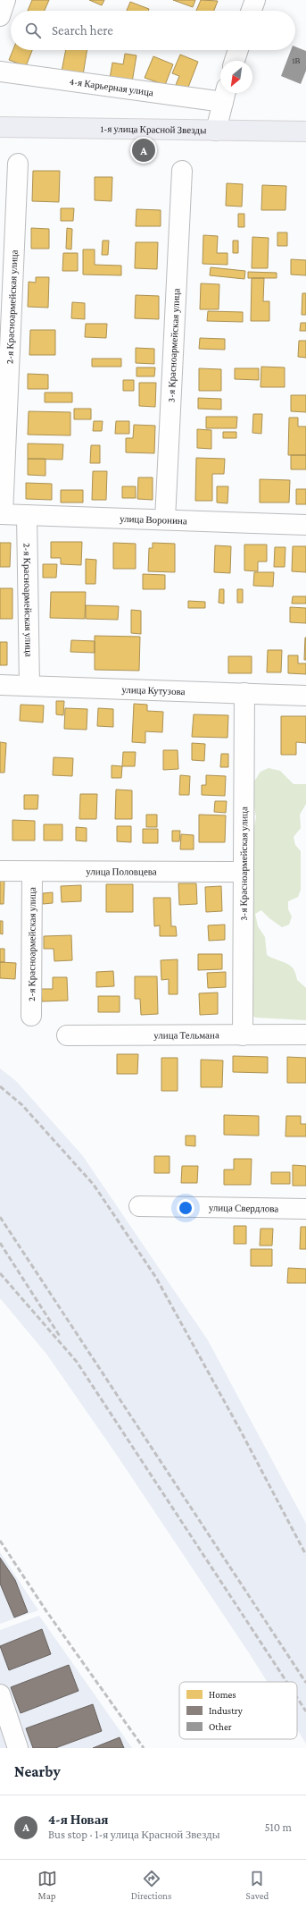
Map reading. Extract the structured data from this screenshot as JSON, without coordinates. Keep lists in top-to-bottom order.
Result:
{
  "streets": {
    "main road": ["1-я улица Красной Звезды"],
    "street": [
      "4-я Карьерная улица",
      "2-я Красноармейская улица",
      "3-я Красноармейская улица",
      "улица Воронина",
      "улица Кутузова",
      "улица Половцева",
      "улица Тельмана",
      "улица Свердлова"
    ]
  },
  "crossings": [
    ["2-я Красноармейская улица", "улица Воронина"],
    ["2-я Красноармейская улица", "улица Кутузова"],
    ["2-я Красноармейская улица", "улица Половцева"],
    ["3-я Красноармейская улица", "улица Воронина"],
    ["3-я Красноармейская улица", "улица Кутузова"],
    ["3-я Красноармейская улица", "улица Половцева"],
    ["3-я Красноармейская улица", "улица Тельмана"]
  ],
  "house_numbers": ["1В"],
  "legend": ["Homes", "Industry", "Other"],
  "north": "bottom left",
  "page": {
    "search": "Search here",
    "pins": "A",
    "heading": "Nearby",
    "list": [
      {
        "mark": "A",
        "name": "4-я Новая",
        "note": "Bus stop · 1-я улица Красной Звезды",
        "value": "510 m"
      }
    ],
    "nav": ["Map", "Directions", "Saved"]
  }
}
